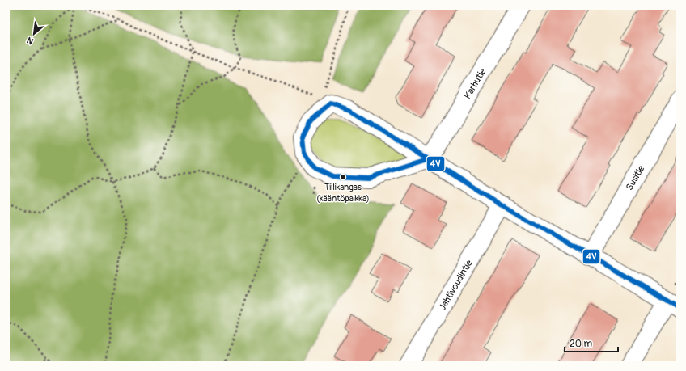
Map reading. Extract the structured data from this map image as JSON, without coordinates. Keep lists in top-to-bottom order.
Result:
{
  "streets": {
    "street": ["Karhutie", "Susitie", "Jahtivoudintie"]
  },
  "places": ["Tiilikangas (kääntöpaikka)"],
  "lines": ["transit line 4V"],
  "scale_bar": "20 m",
  "north": "bottom left"
}
